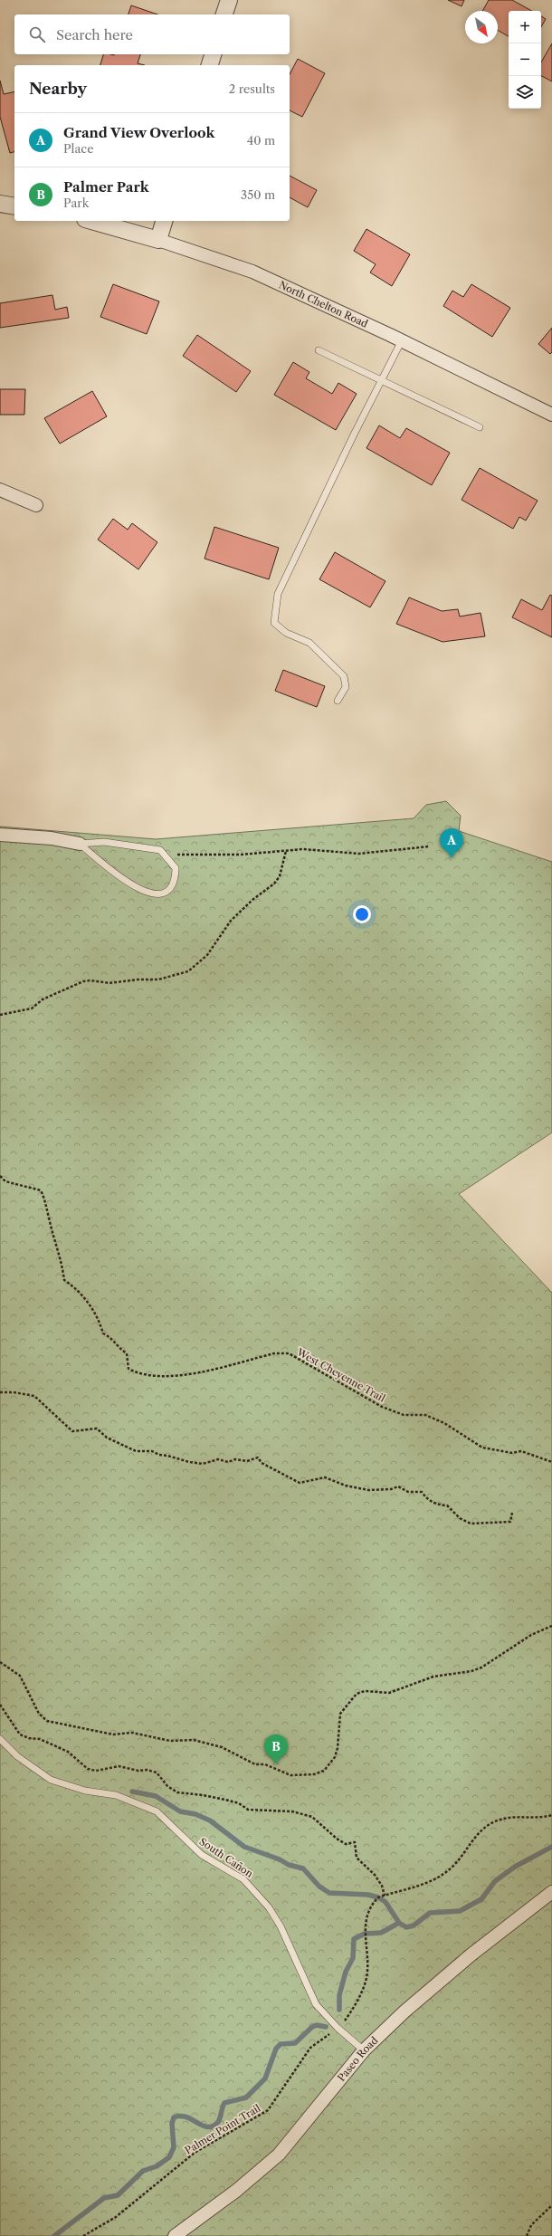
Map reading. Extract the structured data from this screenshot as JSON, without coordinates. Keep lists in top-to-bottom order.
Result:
{
  "streets": {
    "street": ["North Chelton Road", "Paseo Road"],
    "lane": ["South Cañon"],
    "path": ["West Cheyenne Trail", "Palmer Point Trail"]
  },
  "crossings": [
    ["South Cañon", "Paseo Road"],
    ["South Cañon", "Palmer Point Trail"]
  ],
  "north": "bottom right",
  "page": {
    "map_buttons": ["+", "−"],
    "search": "Search here",
    "heading": ["Nearby", "2 results"],
    "list": [
      {
        "mark": "A",
        "name": "Grand View Overlook",
        "note": "Place",
        "value": "40 m"
      },
      {
        "mark": "B",
        "name": "Palmer Park",
        "note": "Park",
        "value": "350 m"
      }
    ],
    "pins": ["A", "B"]
  }
}
